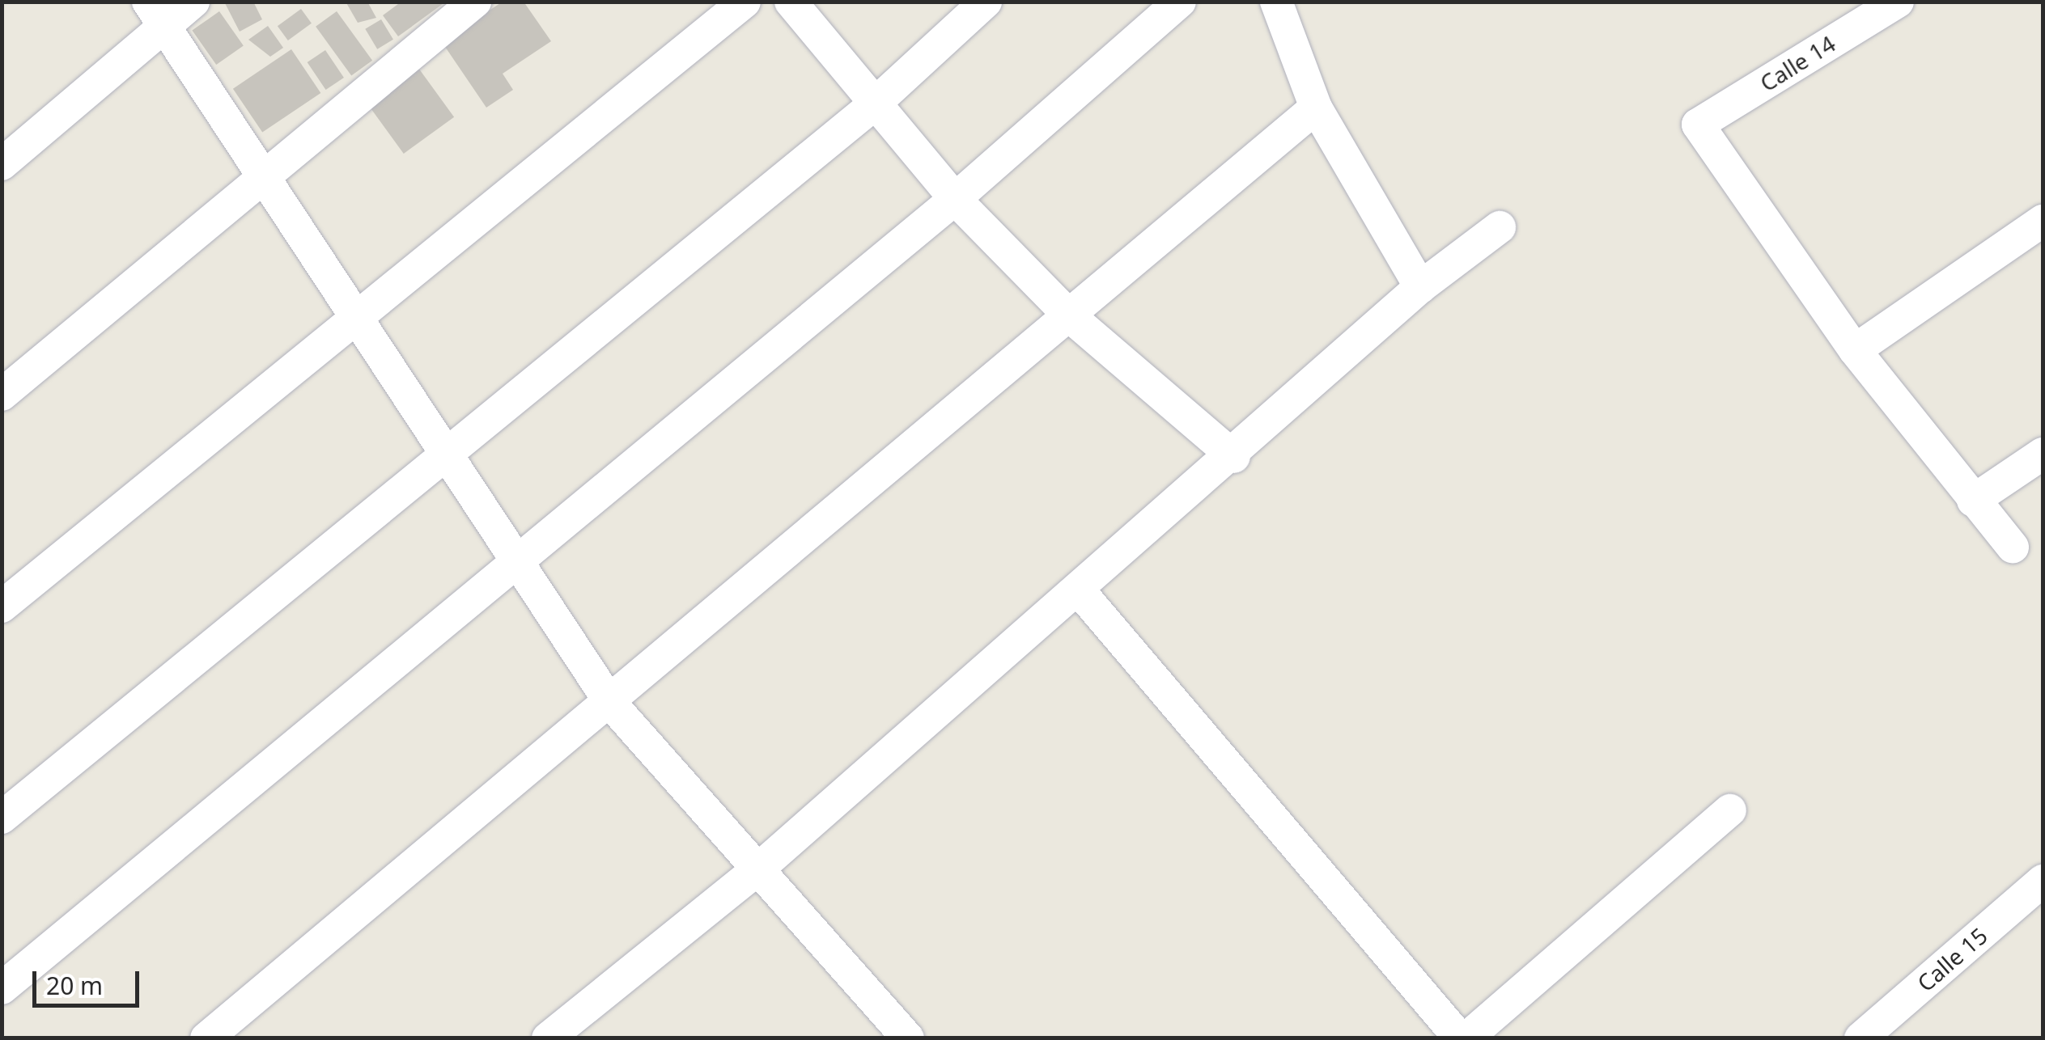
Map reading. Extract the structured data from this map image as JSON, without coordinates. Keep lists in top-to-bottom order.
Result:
{
  "streets": {
    "street": ["Calle 14", "Calle 15"]
  },
  "scale_bar": "20 m"
}
